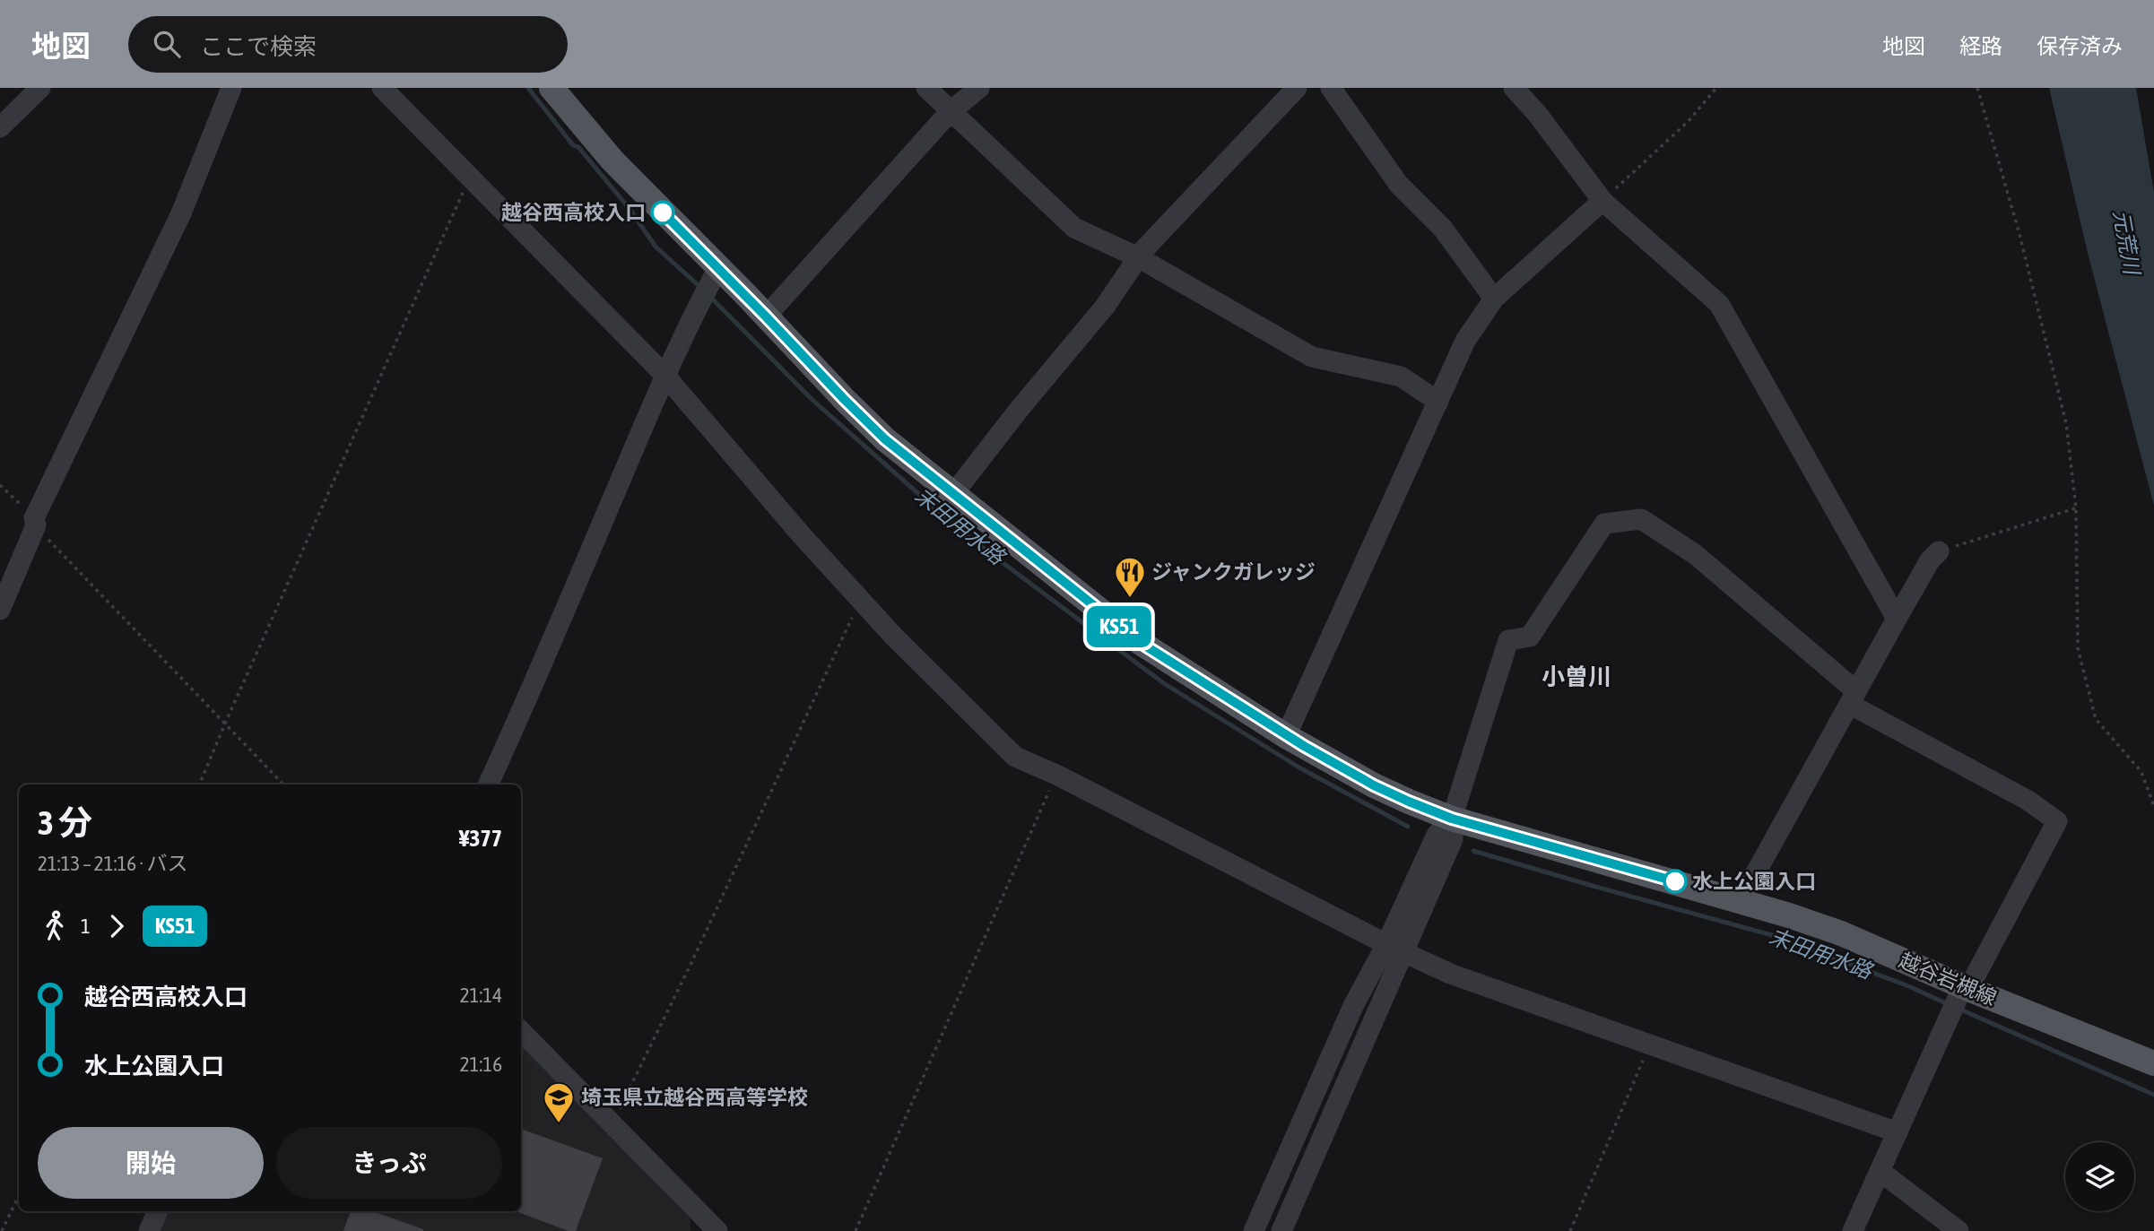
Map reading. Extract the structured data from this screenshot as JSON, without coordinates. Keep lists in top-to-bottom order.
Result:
{
  "streets": {
    "main road": ["越谷岩槻線"]
  },
  "districts": ["小曽川"],
  "water": ["元荒川", "末田用水路"],
  "places": {
    "other": ["越谷西高校入口", "水上公園入口"],
    "restaurant": ["ジャンクガレッジ"],
    "school or university": ["埼玉県立越谷西高等学校"]
  },
  "lines": ["bus line KS51"],
  "page": {
    "header": "地図",
    "search": "ここで検索",
    "nav": ["地図", "経路", "保存済み"],
    "on_map": "KS51",
    "heading": ["3 分", "21:13 – 21:16 · バス", "¥377"],
    "legs": ["1", "KS51"],
    "list": [
      {
        "name": "越谷西高校入口",
        "value": "21:14"
      },
      {
        "name": "水上公園入口",
        "value": "21:16"
      }
    ],
    "buttons": ["開始", "きっぷ"]
  }
}
